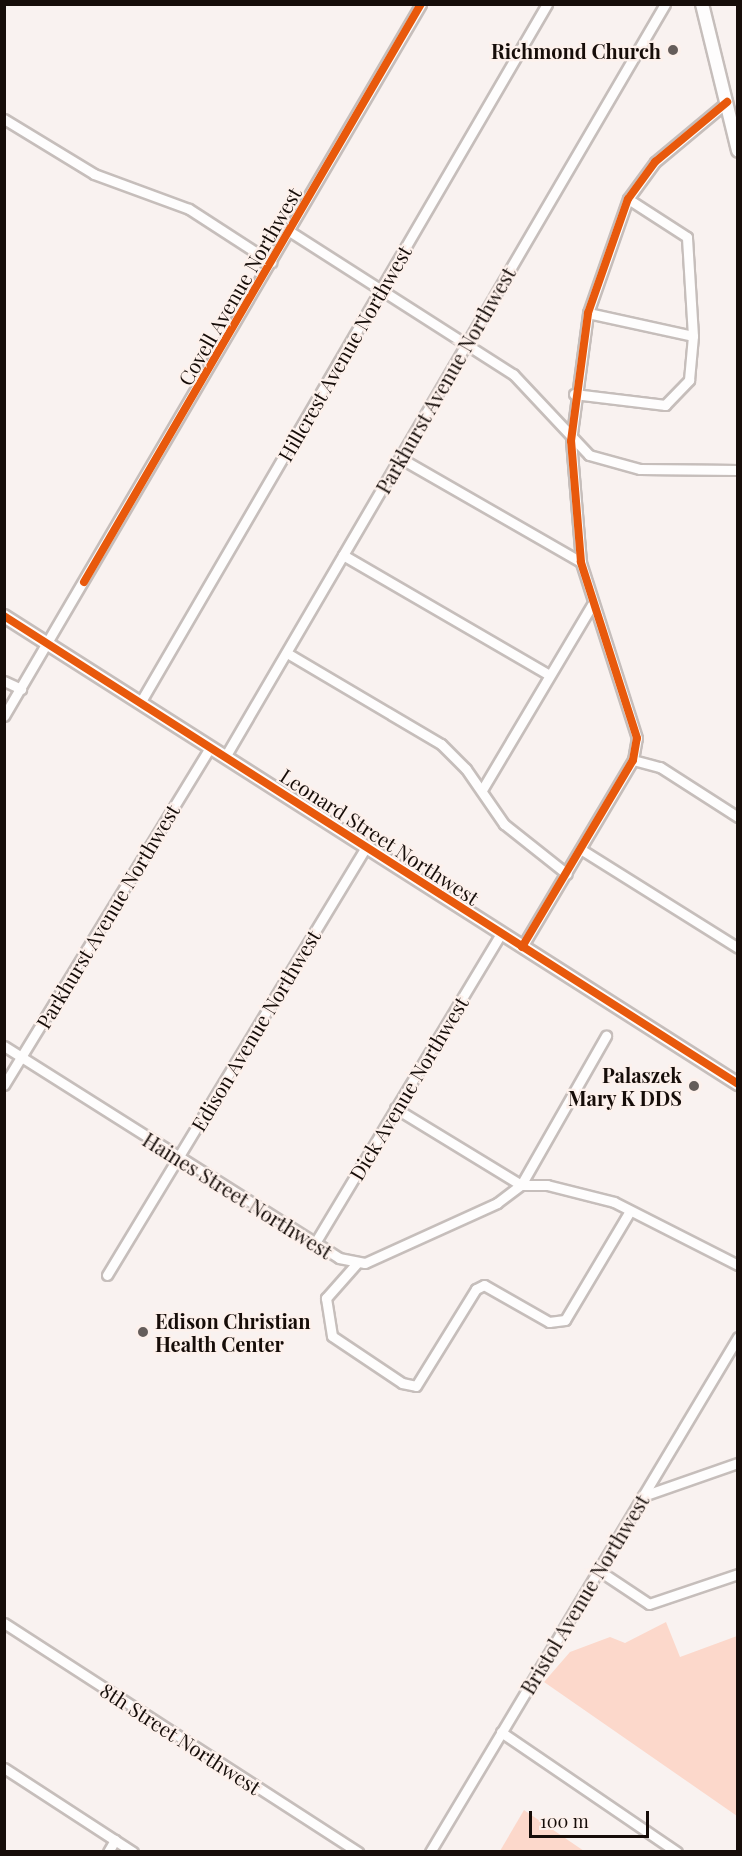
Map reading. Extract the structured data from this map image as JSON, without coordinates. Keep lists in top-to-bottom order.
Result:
{
  "streets": {
    "main road": ["Leonard Street Northwest"],
    "street": [
      "Covell Avenue Northwest",
      "Hillcrest Avenue Northwest",
      "Parkhurst Avenue Northwest",
      "Edison Avenue Northwest",
      "Dick Avenue Northwest",
      "Haines Street Northwest",
      "Bristol Avenue Northwest",
      "8th Street Northwest"
    ]
  },
  "crossings": [
    ["Covell Avenue Northwest", "Leonard Street Northwest"],
    ["Hillcrest Avenue Northwest", "Leonard Street Northwest"],
    ["Parkhurst Avenue Northwest", "Leonard Street Northwest"],
    ["Parkhurst Avenue Northwest", "Haines Street Northwest"],
    ["Leonard Street Northwest", "Edison Avenue Northwest"],
    ["Leonard Street Northwest", "Dick Avenue Northwest"],
    ["Edison Avenue Northwest", "Haines Street Northwest"],
    ["Dick Avenue Northwest", "Haines Street Northwest"]
  ],
  "places": ["Richmond Church", "Palaszek Mary K DDS", "Edison Christian Health Center"],
  "scale_bar": "100 m"
}
